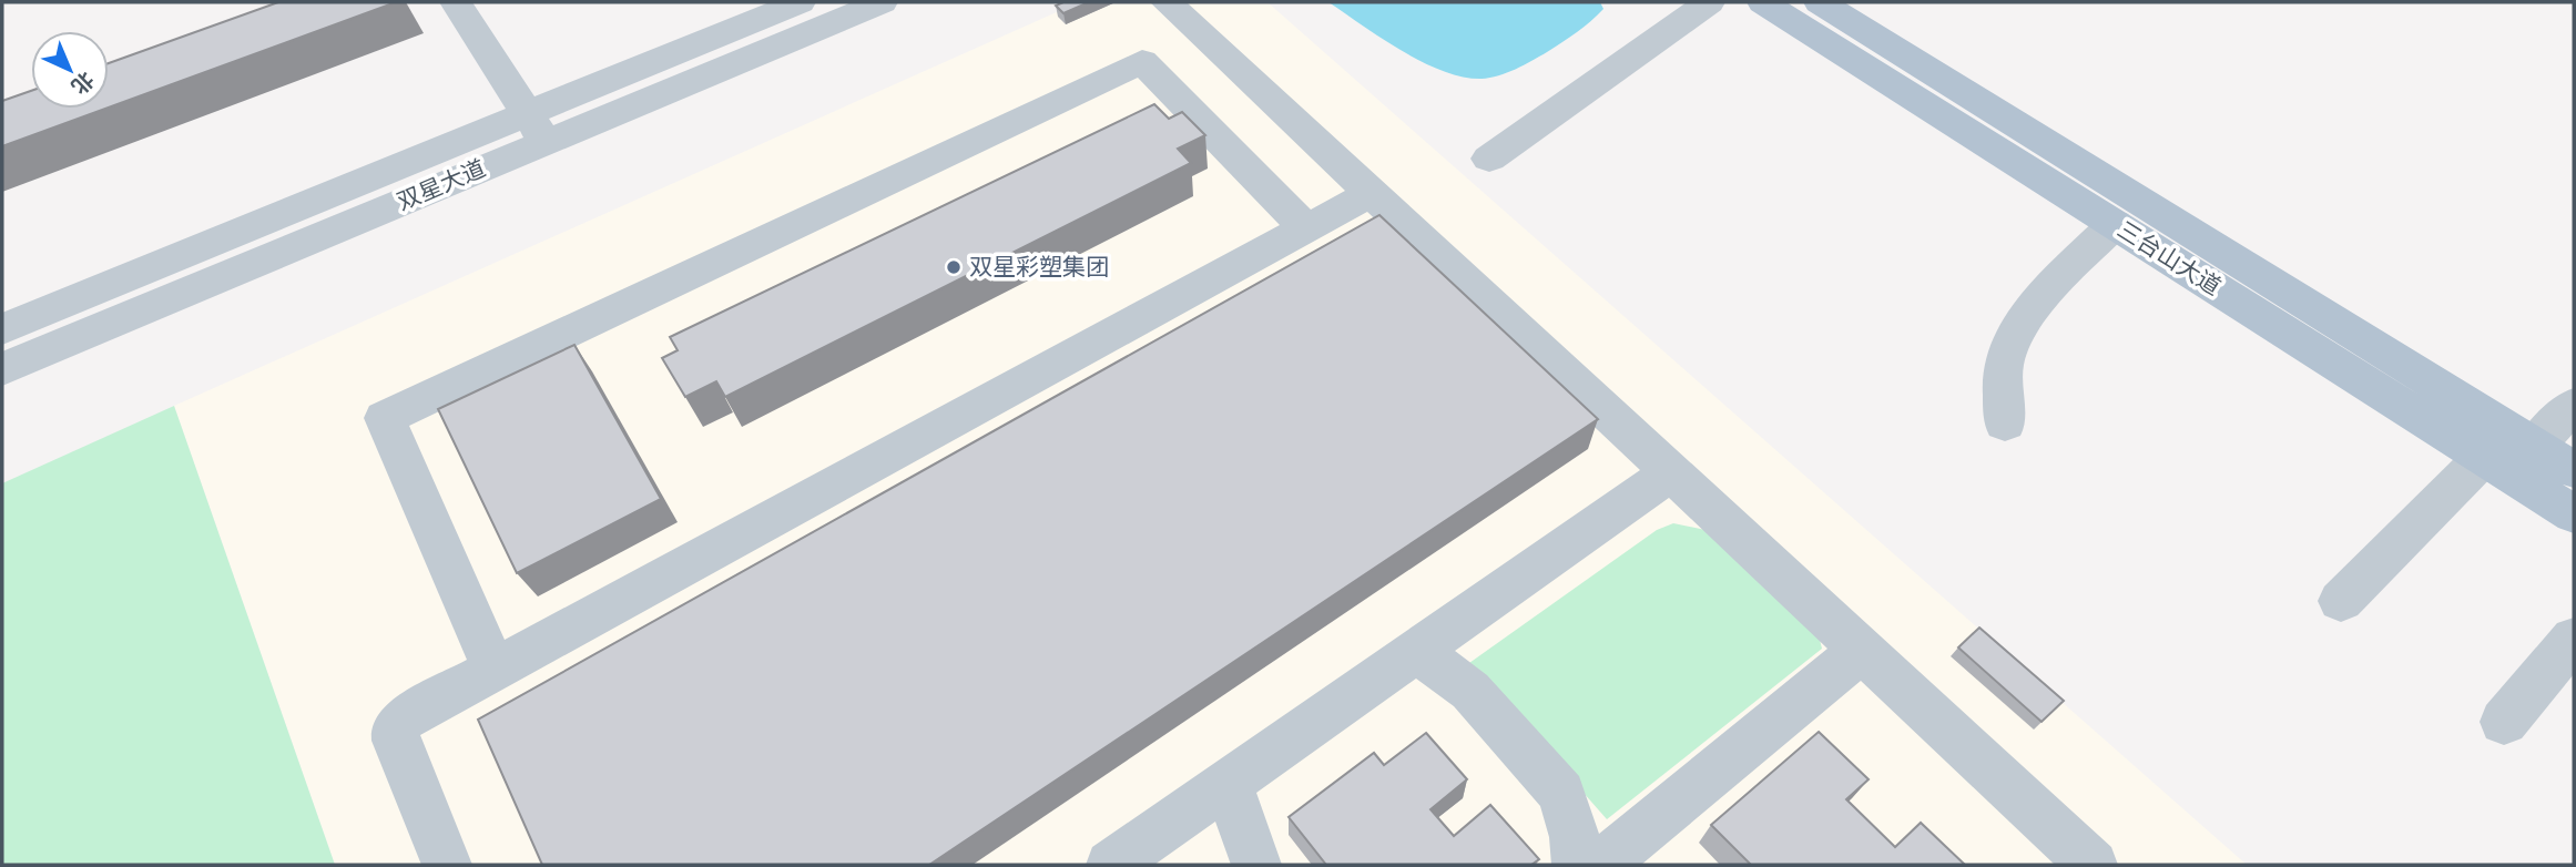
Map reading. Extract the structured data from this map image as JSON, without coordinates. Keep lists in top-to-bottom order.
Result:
{
  "streets": {
    "main road": ["三台山大道"],
    "street": ["双星大道"]
  },
  "places": ["双星彩塑集团"],
  "north": "bottom right"
}
